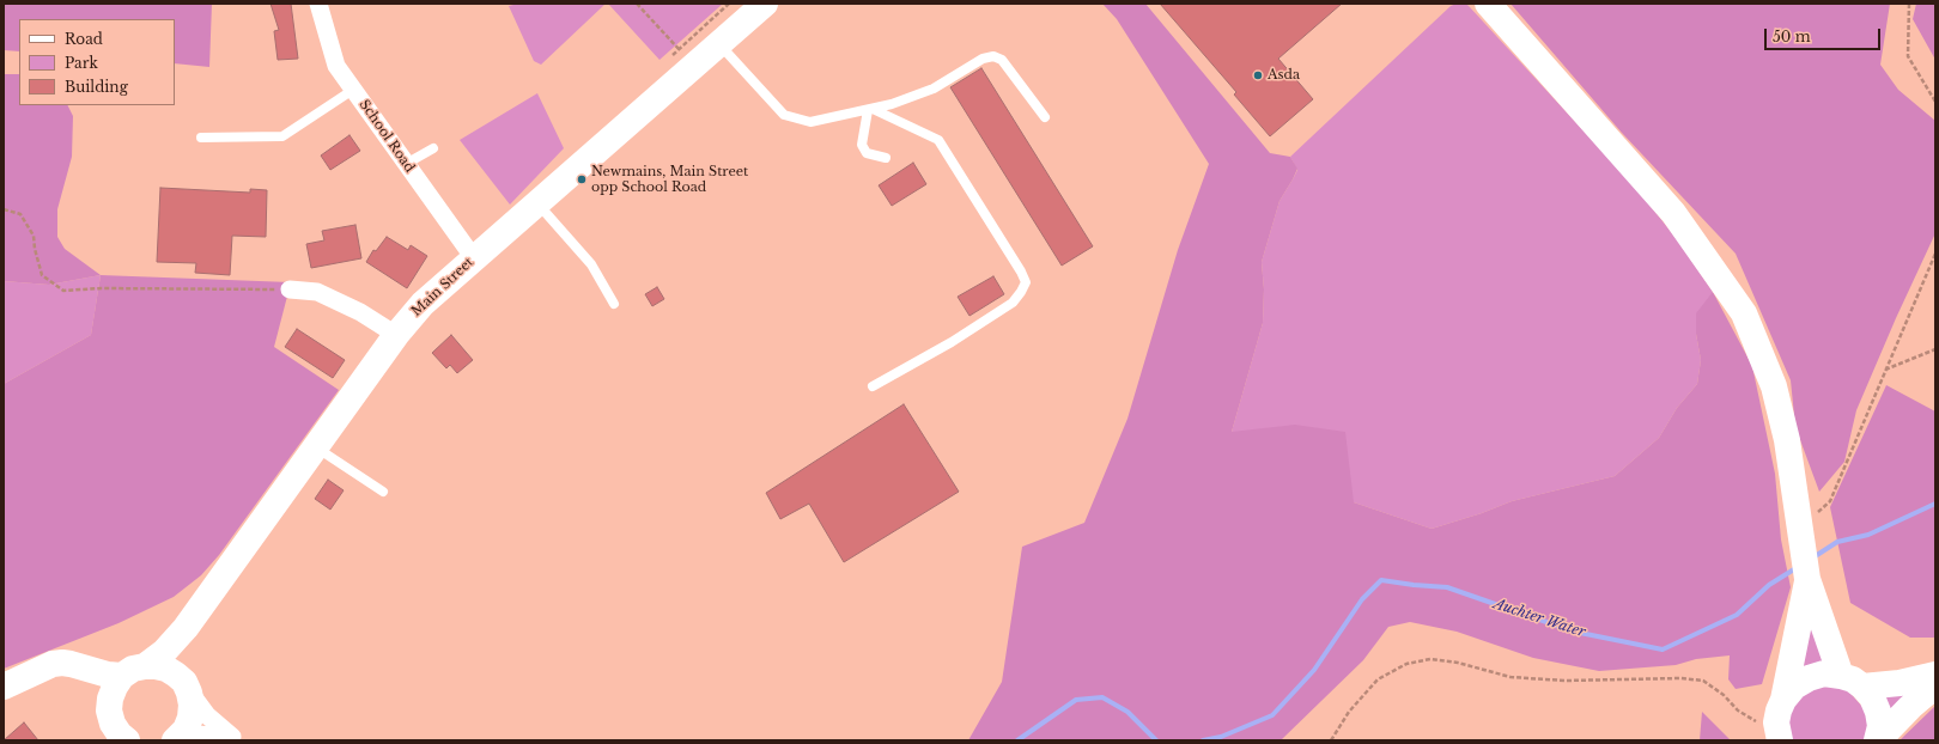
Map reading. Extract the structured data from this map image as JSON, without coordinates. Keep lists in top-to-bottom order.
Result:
{
  "streets": {
    "main road": ["Main Street"],
    "street": ["School Road"]
  },
  "crossings": [
    ["School Road", "Main Street"]
  ],
  "water": ["Auchter Water"],
  "places": ["Asda", "Newmains, Main Street opp School Road"],
  "legend": ["Road", "Park", "Building"],
  "scale_bar": "50 m"
}
